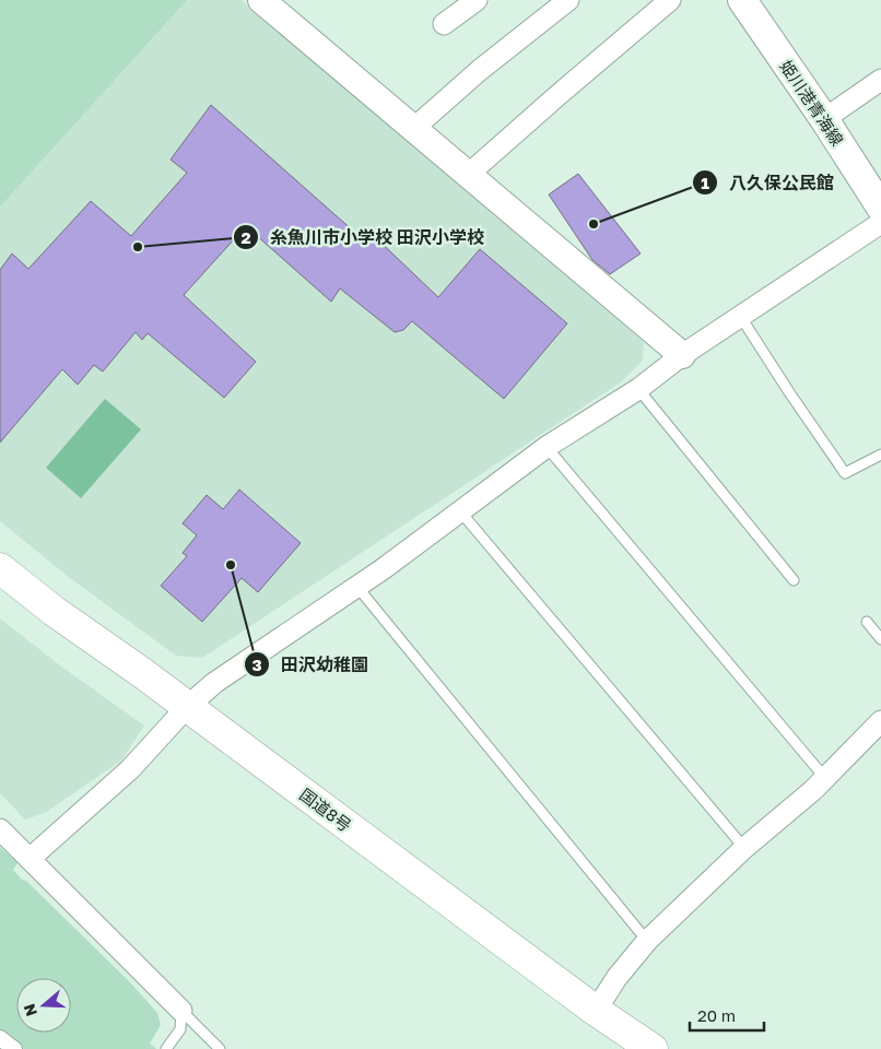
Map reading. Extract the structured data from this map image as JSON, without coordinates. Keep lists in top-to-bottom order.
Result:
{
  "streets": {
    "highway": ["国道8号"],
    "main road": ["姫川港青海線"]
  },
  "places": ["八久保公民館", "糸魚川市小学校 田沢小学校", "田沢幼稚園"],
  "scale_bar": "20 m",
  "north": "left"
}
